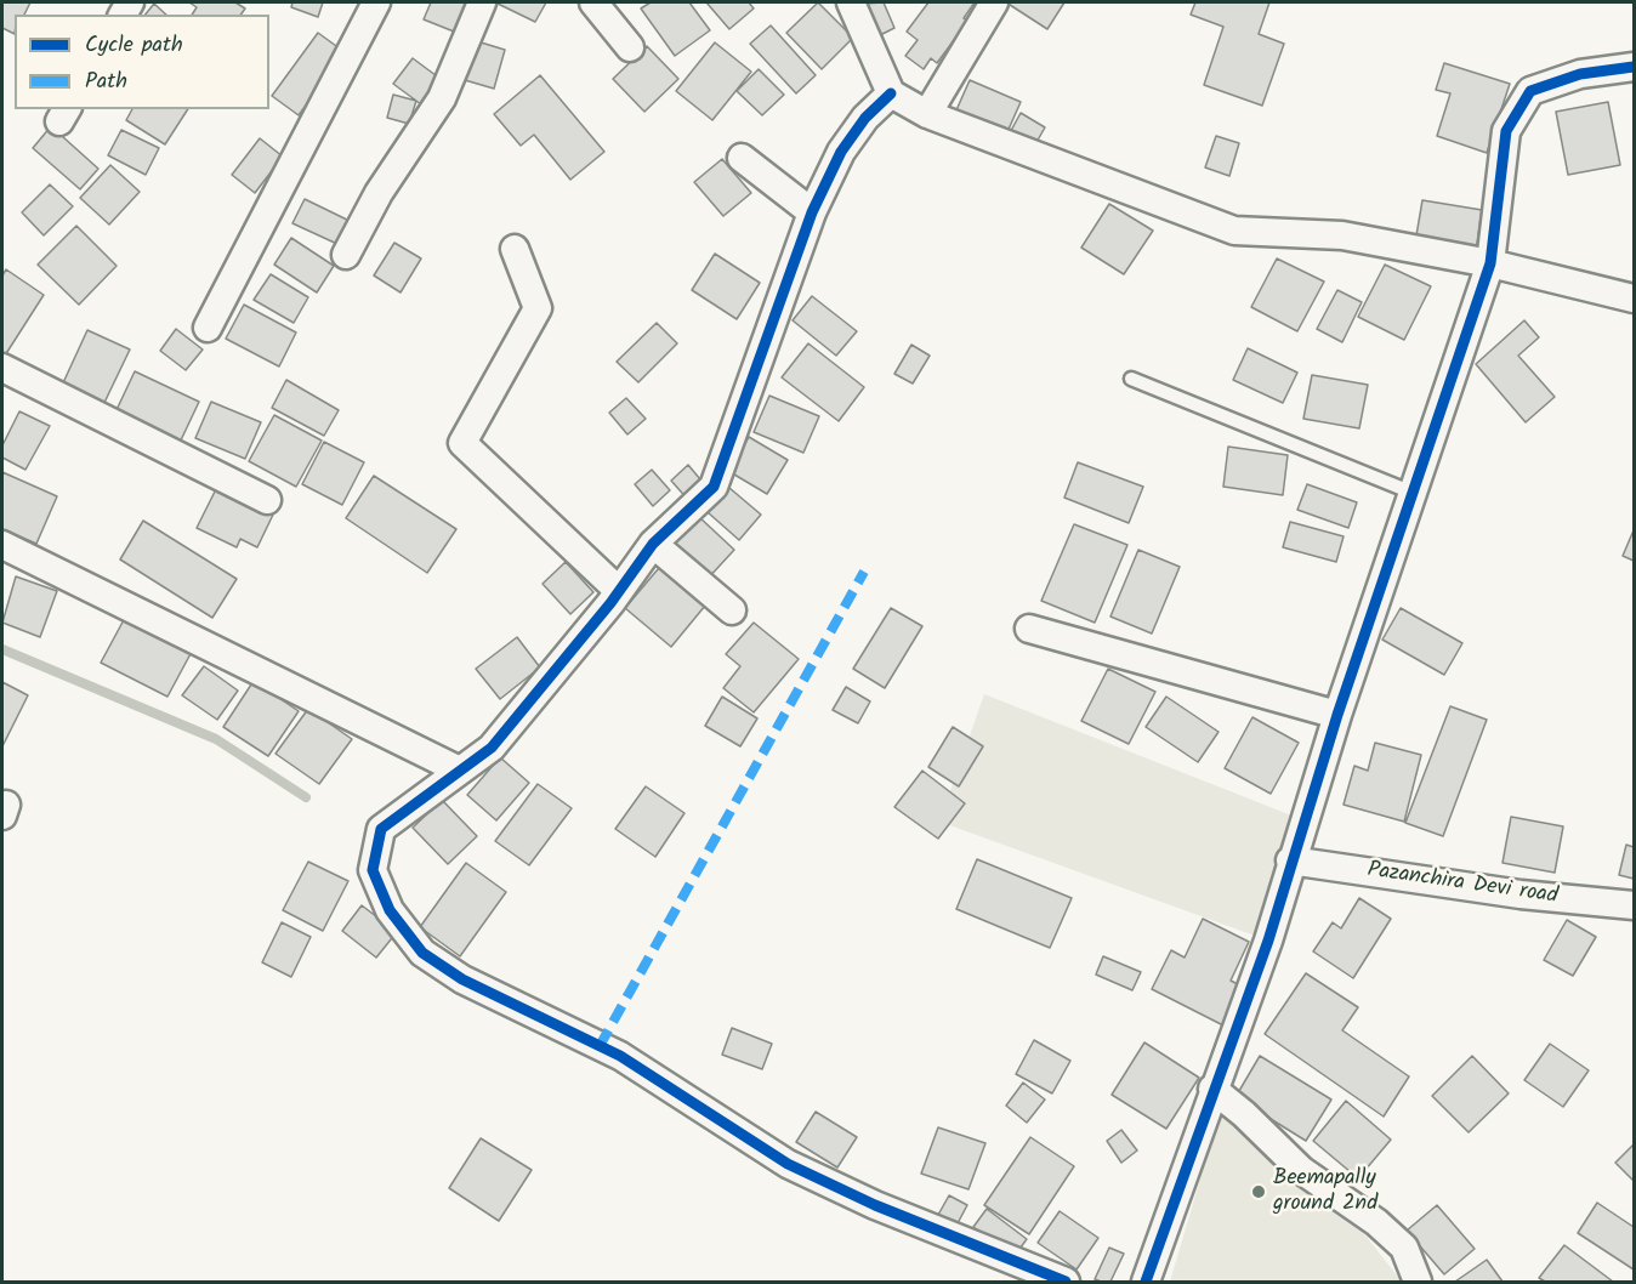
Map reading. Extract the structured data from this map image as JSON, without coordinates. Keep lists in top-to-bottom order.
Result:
{
  "streets": {
    "street": ["Pazanchira Devi road"]
  },
  "places": ["Beemapally ground 2nd"],
  "legend": ["Cycle path", "Path"]
}
